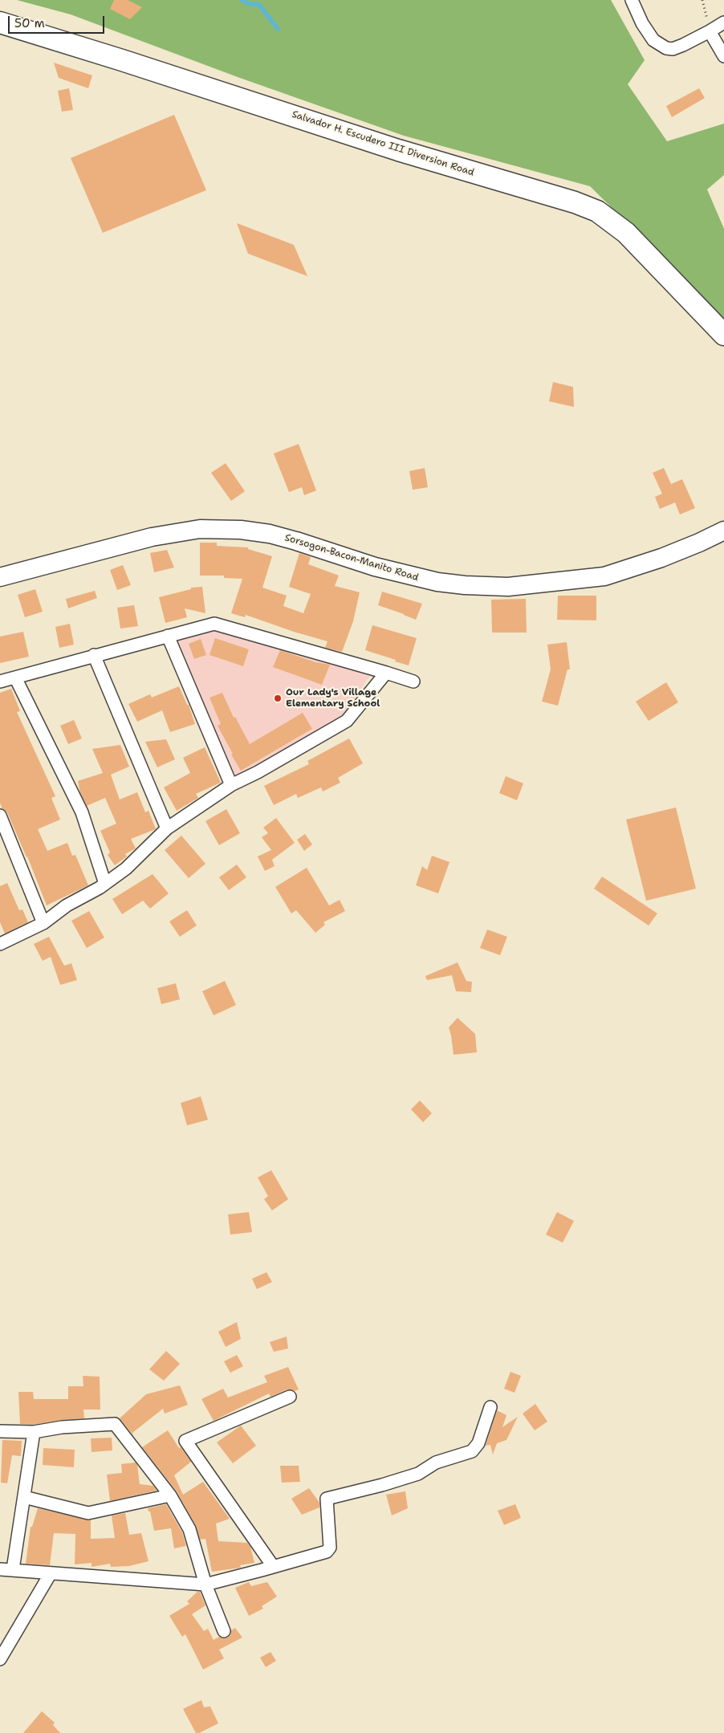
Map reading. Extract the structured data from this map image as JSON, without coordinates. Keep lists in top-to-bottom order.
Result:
{
  "streets": {
    "highway": ["Salvador H. Escudero III Diversion Road"],
    "main road": ["Sorsogon-Bacon-Manito Road"]
  },
  "places": ["Our Lady's Village Elementary School"],
  "scale_bar": "50 m"
}
